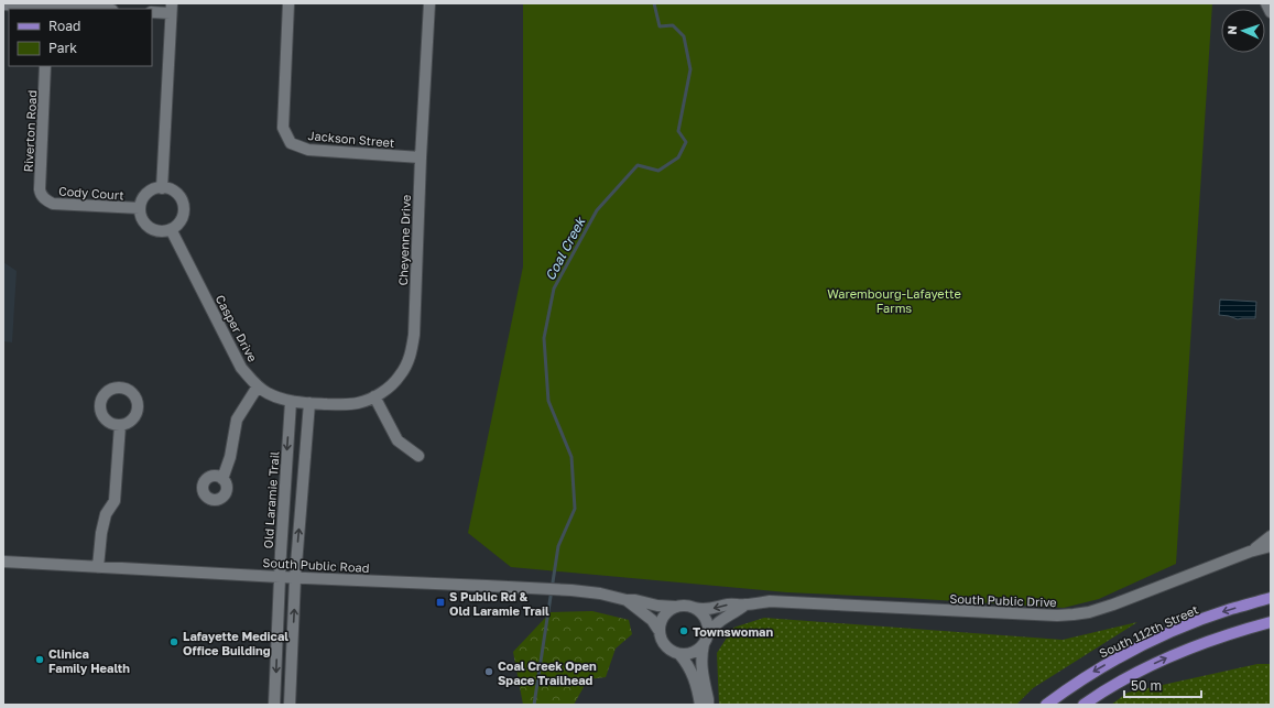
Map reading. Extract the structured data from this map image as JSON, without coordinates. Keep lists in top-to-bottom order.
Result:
{
  "streets": {
    "main road": ["South 112th Street"],
    "street": [
      "Riverton Road",
      "Jackson Street",
      "Cody Court",
      "Cheyenne Drive",
      "Casper Drive",
      "Old Laramie Trail",
      "South Public Road",
      "South Public Drive"
    ]
  },
  "crossings": [
    ["Riverton Road", "Cody Court"],
    ["Jackson Street", "Cheyenne Drive"],
    ["Cody Court", "Casper Drive"],
    ["Cheyenne Drive", "Casper Drive"],
    ["Casper Drive", "Old Laramie Trail"],
    ["Old Laramie Trail", "South Public Road"]
  ],
  "water": ["Coal Creek"],
  "parks": ["Warembourg-Lafayette Farms"],
  "places": {
    "transit": ["S Public Rd & Old Laramie Trail"],
    "other": [
      "Townswoman",
      "Lafayette Medical Office Building",
      "Clinica Family Health",
      "Coal Creek Open Space Trailhead"
    ]
  },
  "legend": ["Road", "Park"],
  "scale_bar": "50 m",
  "north": "left"
}
